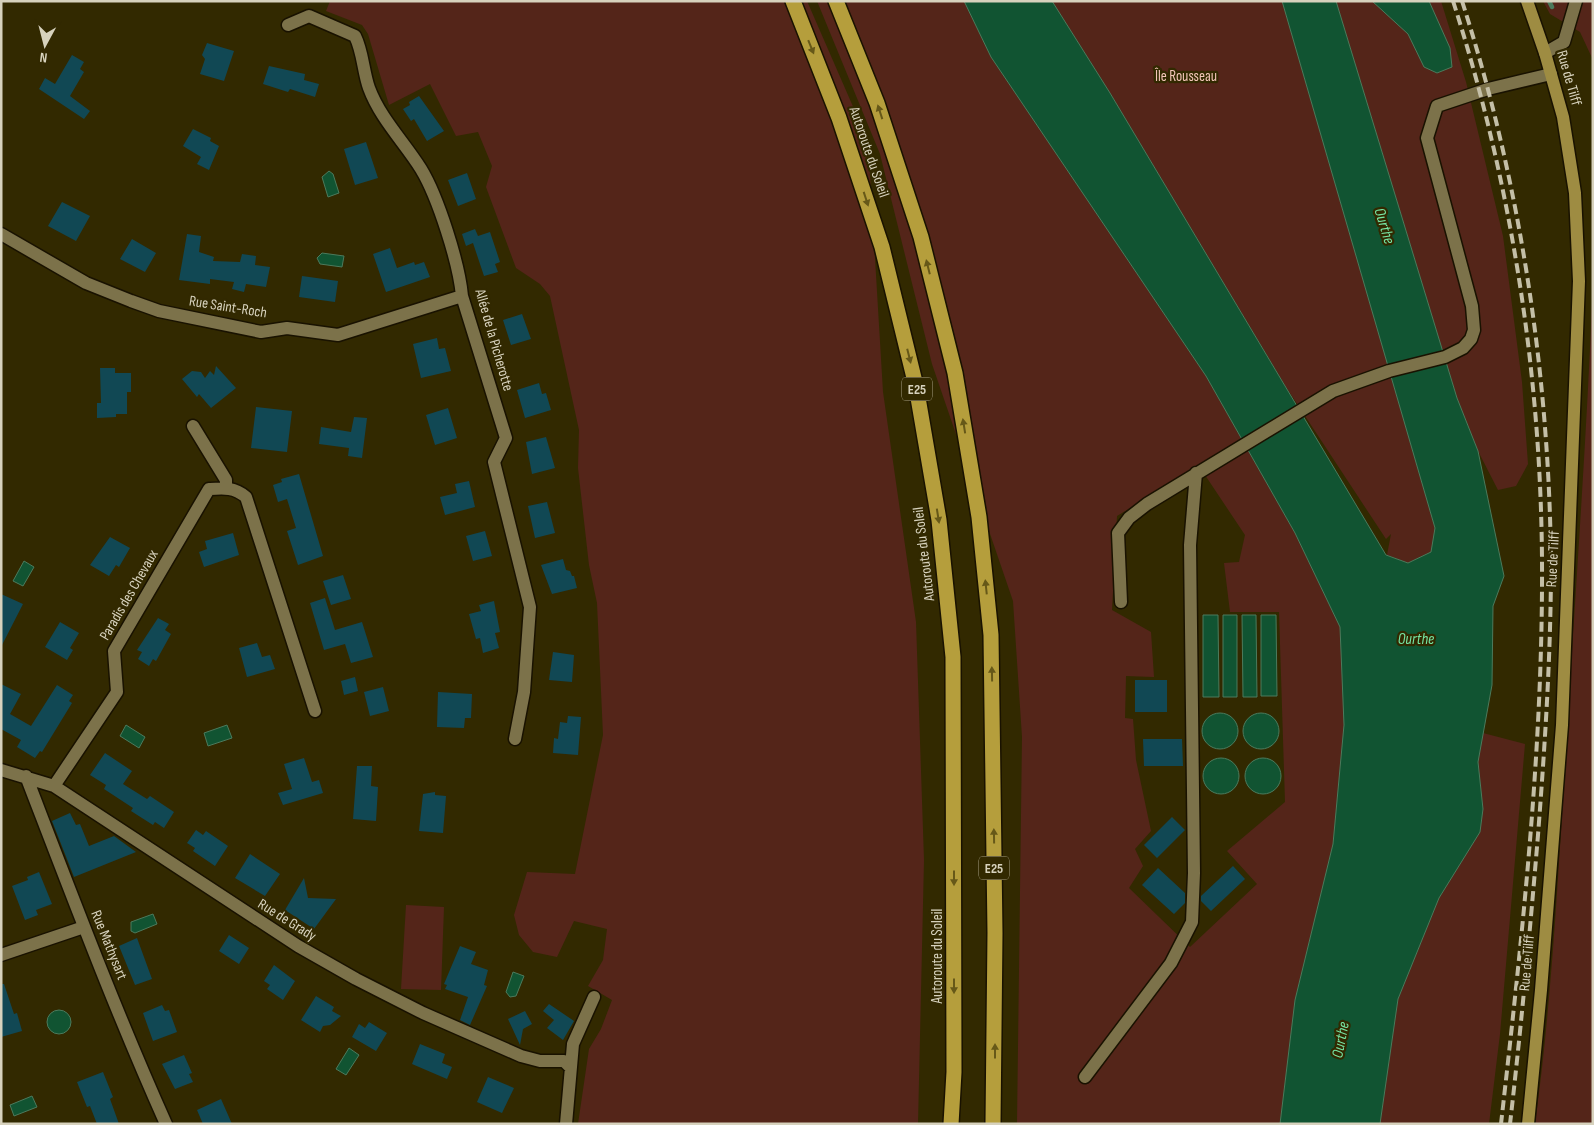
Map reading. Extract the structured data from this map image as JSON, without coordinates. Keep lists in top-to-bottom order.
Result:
{
  "streets": {
    "highway": ["Autoroute du Soleil", "E25"],
    "main road": ["Rue de Tilff"],
    "street": [
      "Rue Saint-Roch",
      "Allée de la Picherotte",
      "Paradis des Chevaux",
      "Rue de Grady",
      "Rue Mathysart"
    ]
  },
  "crossings": [
    ["Rue Saint-Roch", "Allée de la Picherotte"],
    ["Paradis des Chevaux", "Rue de Grady"],
    ["Rue de Grady", "Rue Mathysart"]
  ],
  "water": ["Ourthe"],
  "parks": ["Île Rousseau"],
  "north": "bottom"
}
